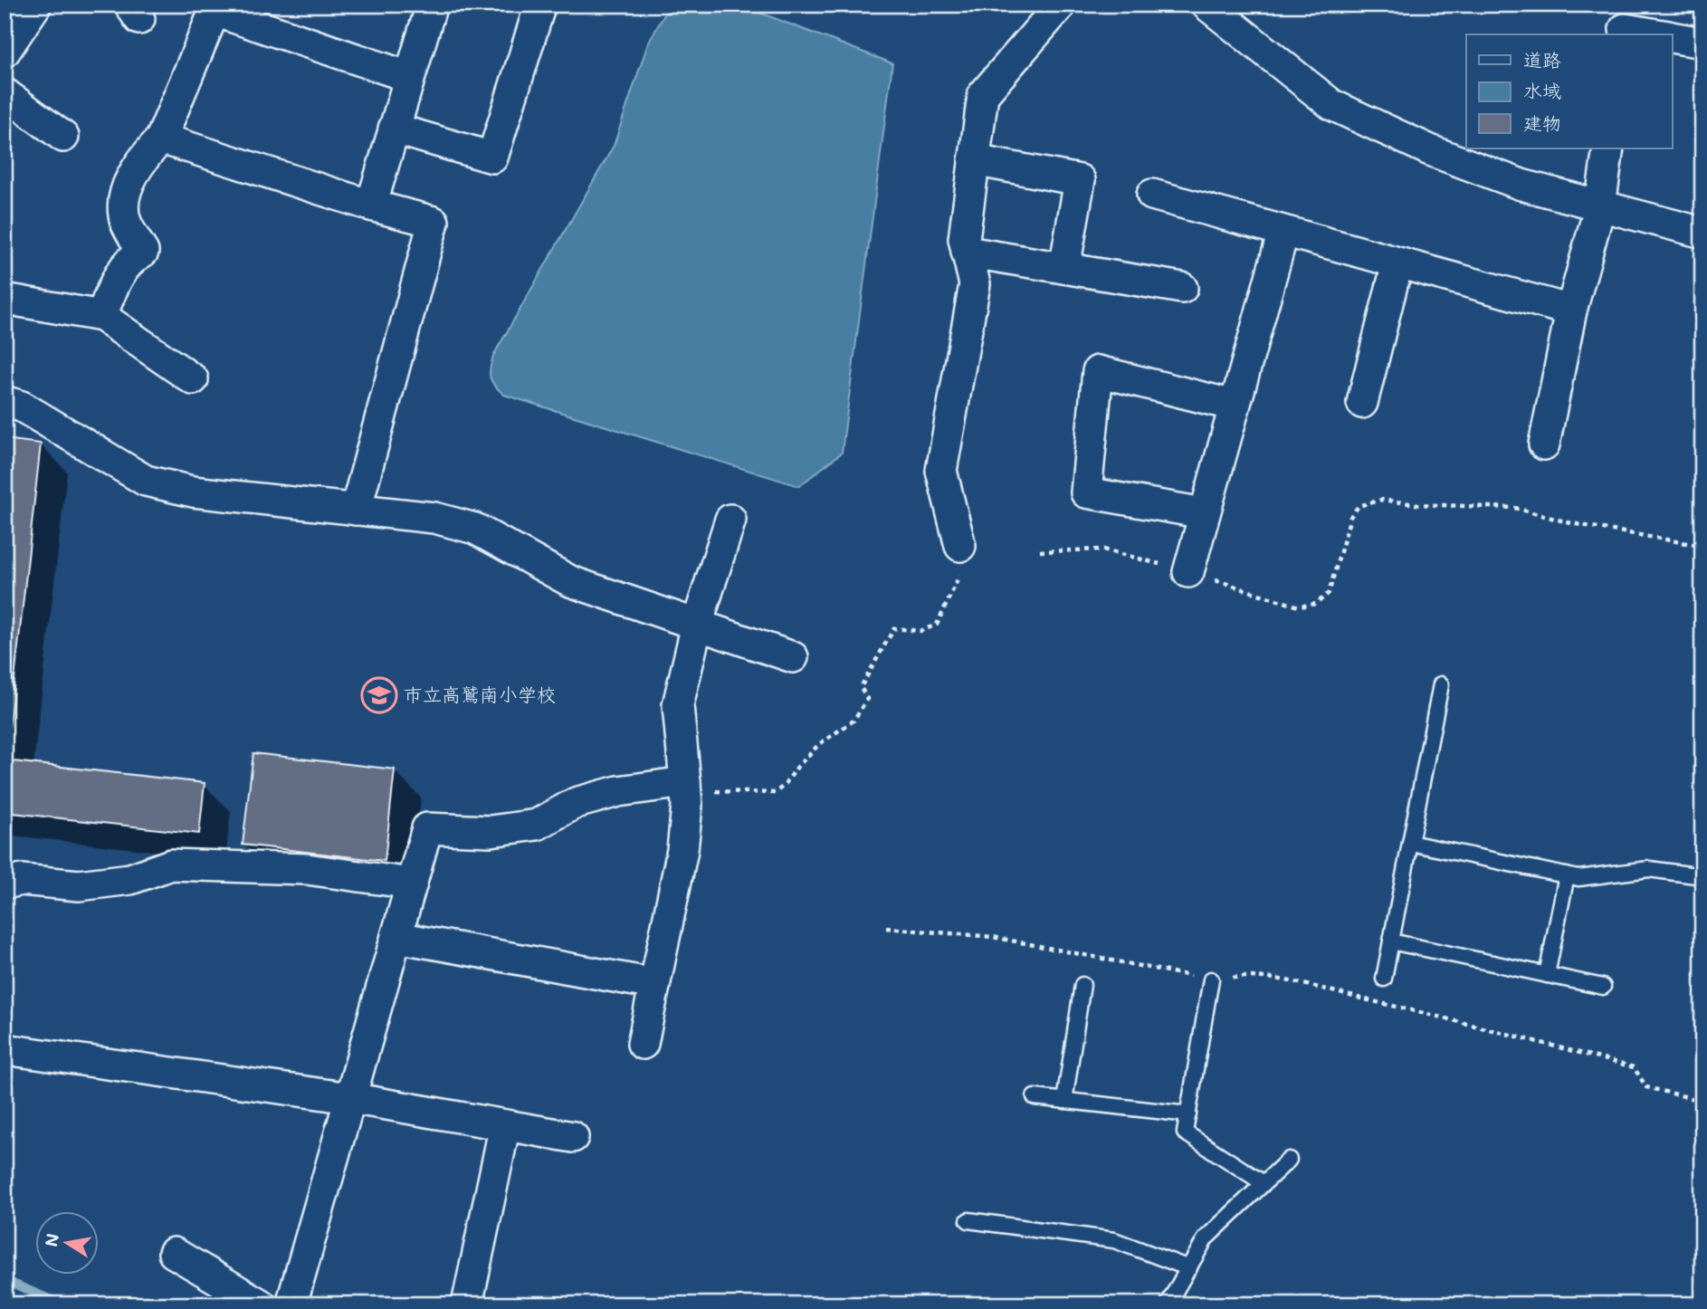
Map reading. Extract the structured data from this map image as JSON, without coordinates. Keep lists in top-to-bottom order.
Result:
{
  "places": {
    "school or university": ["市立高鷲南小学校"]
  },
  "legend": ["道路", "水域", "建物"],
  "north": "left"
}
